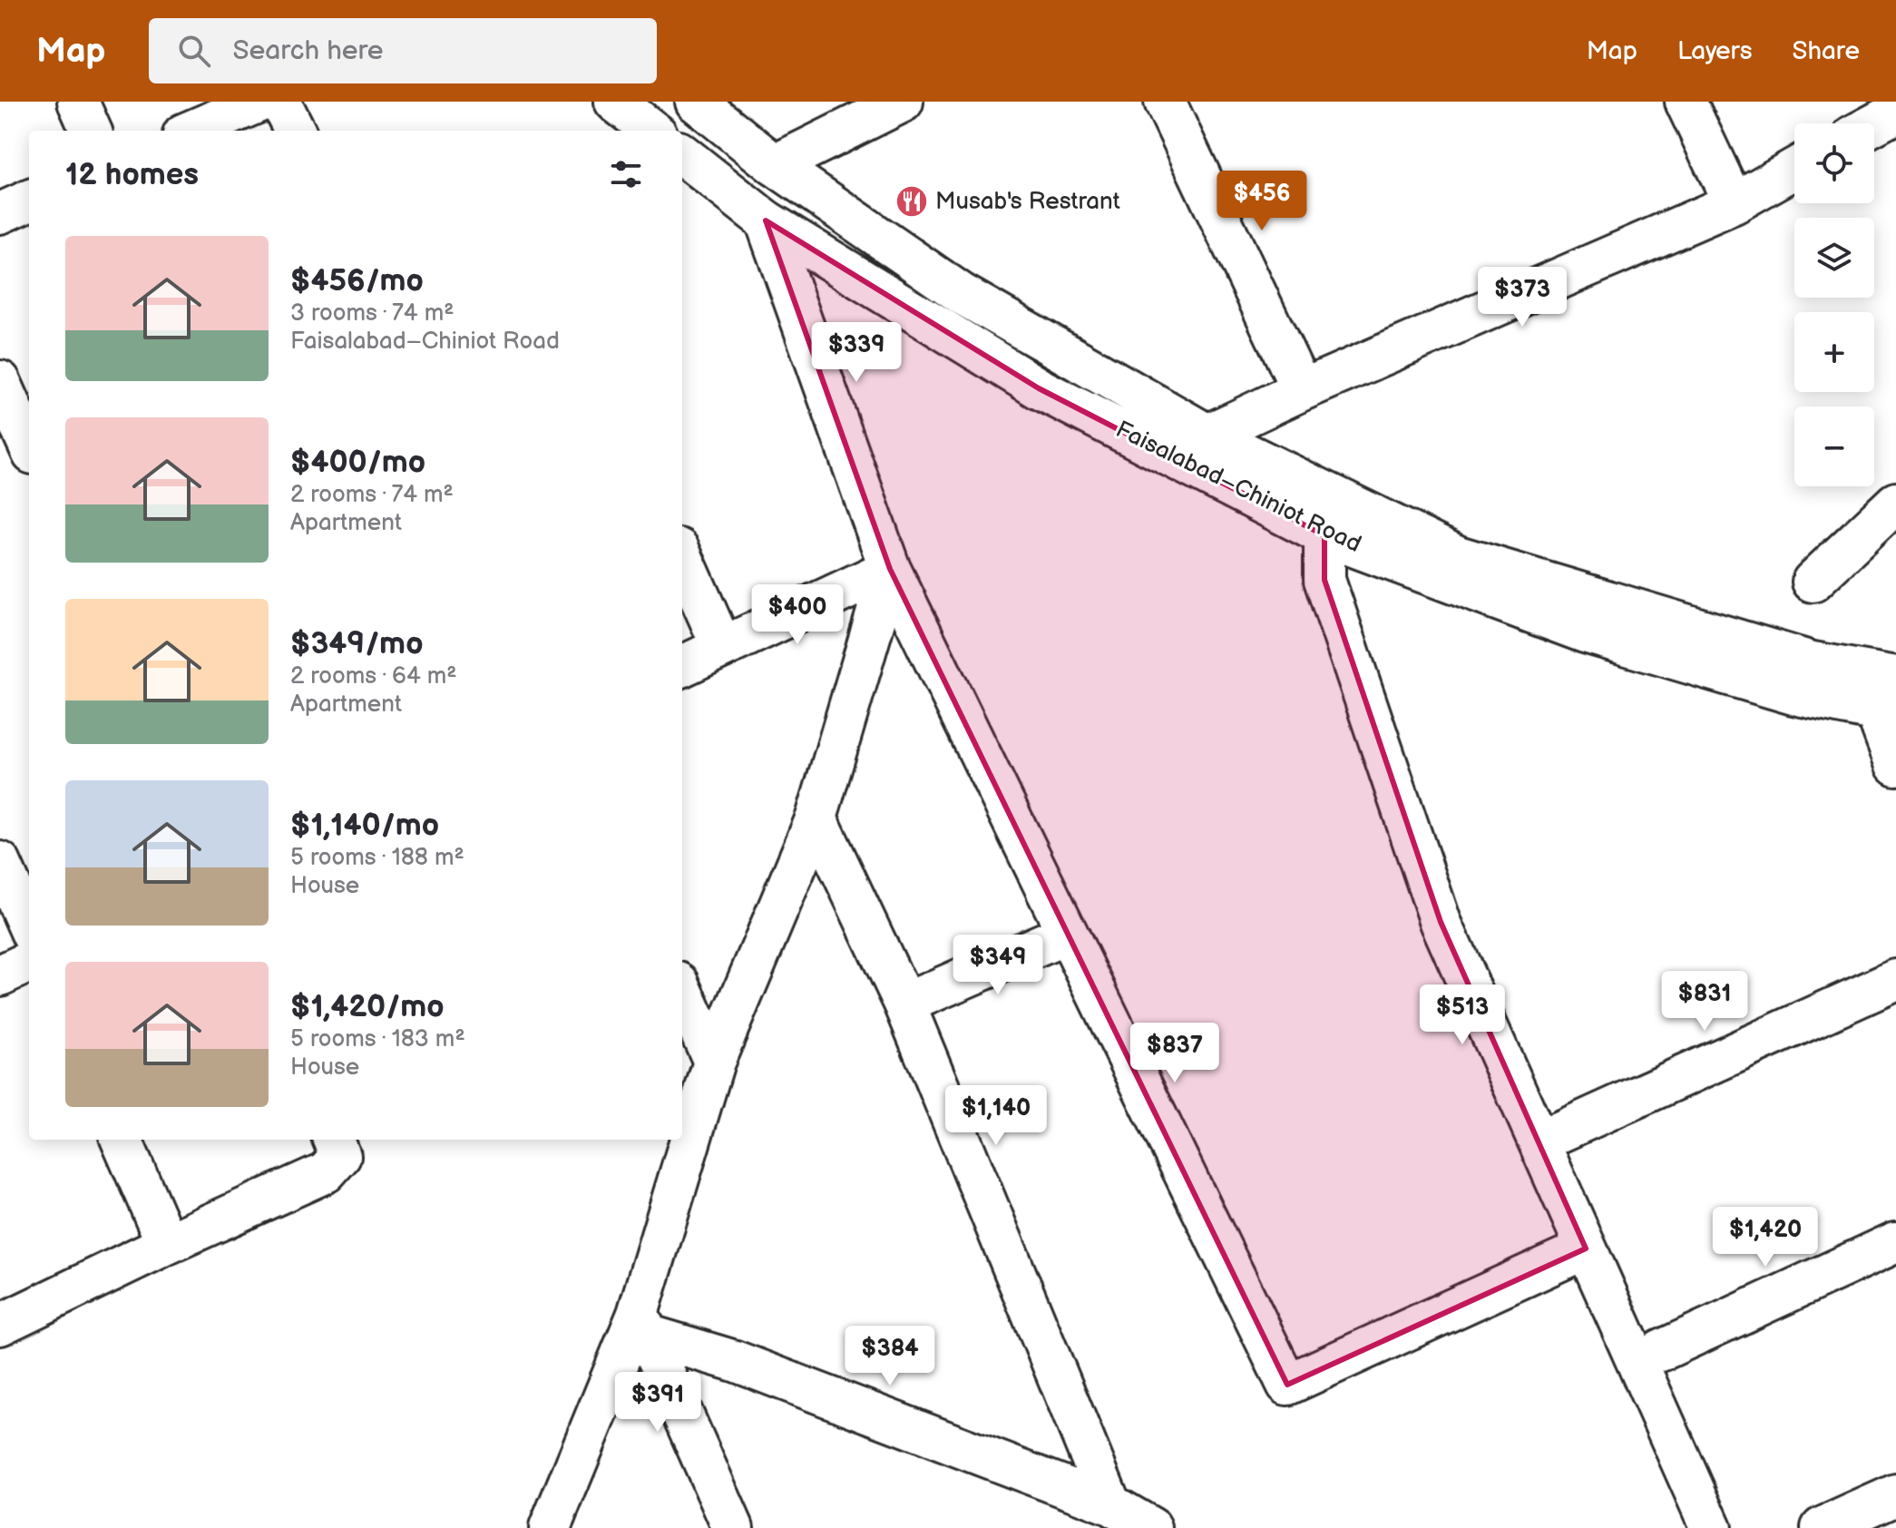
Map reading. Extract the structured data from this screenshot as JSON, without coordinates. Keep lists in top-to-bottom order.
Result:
{
  "streets": {
    "main road": ["Faisalabad–Chiniot Road"]
  },
  "places": {
    "restaurant": ["Musab's Restrant"]
  },
  "page": {
    "header": "Map",
    "search": "Search here",
    "nav": ["Map", "Layers", "Share"],
    "map_buttons": ["+", "−"],
    "heading": "12 homes",
    "price": [
      "$456",
      "$373",
      "$339",
      "$400",
      "$349",
      "$831",
      "$513",
      "$837",
      "$1,140",
      "$1,420",
      "$384",
      "$391"
    ],
    "list": [
      {
        "name": "$456/mo",
        "note": "3 rooms · 74 m² · Faisalabad–Chiniot Road"
      },
      {
        "name": "$400/mo",
        "note": "2 rooms · 74 m² · Apartment"
      },
      {
        "name": "$349/mo",
        "note": "2 rooms · 64 m² · Apartment"
      },
      {
        "name": "$1,140/mo",
        "note": "5 rooms · 188 m² · House"
      },
      {
        "name": "$1,420/mo",
        "note": "5 rooms · 183 m² · House"
      }
    ]
  }
}
